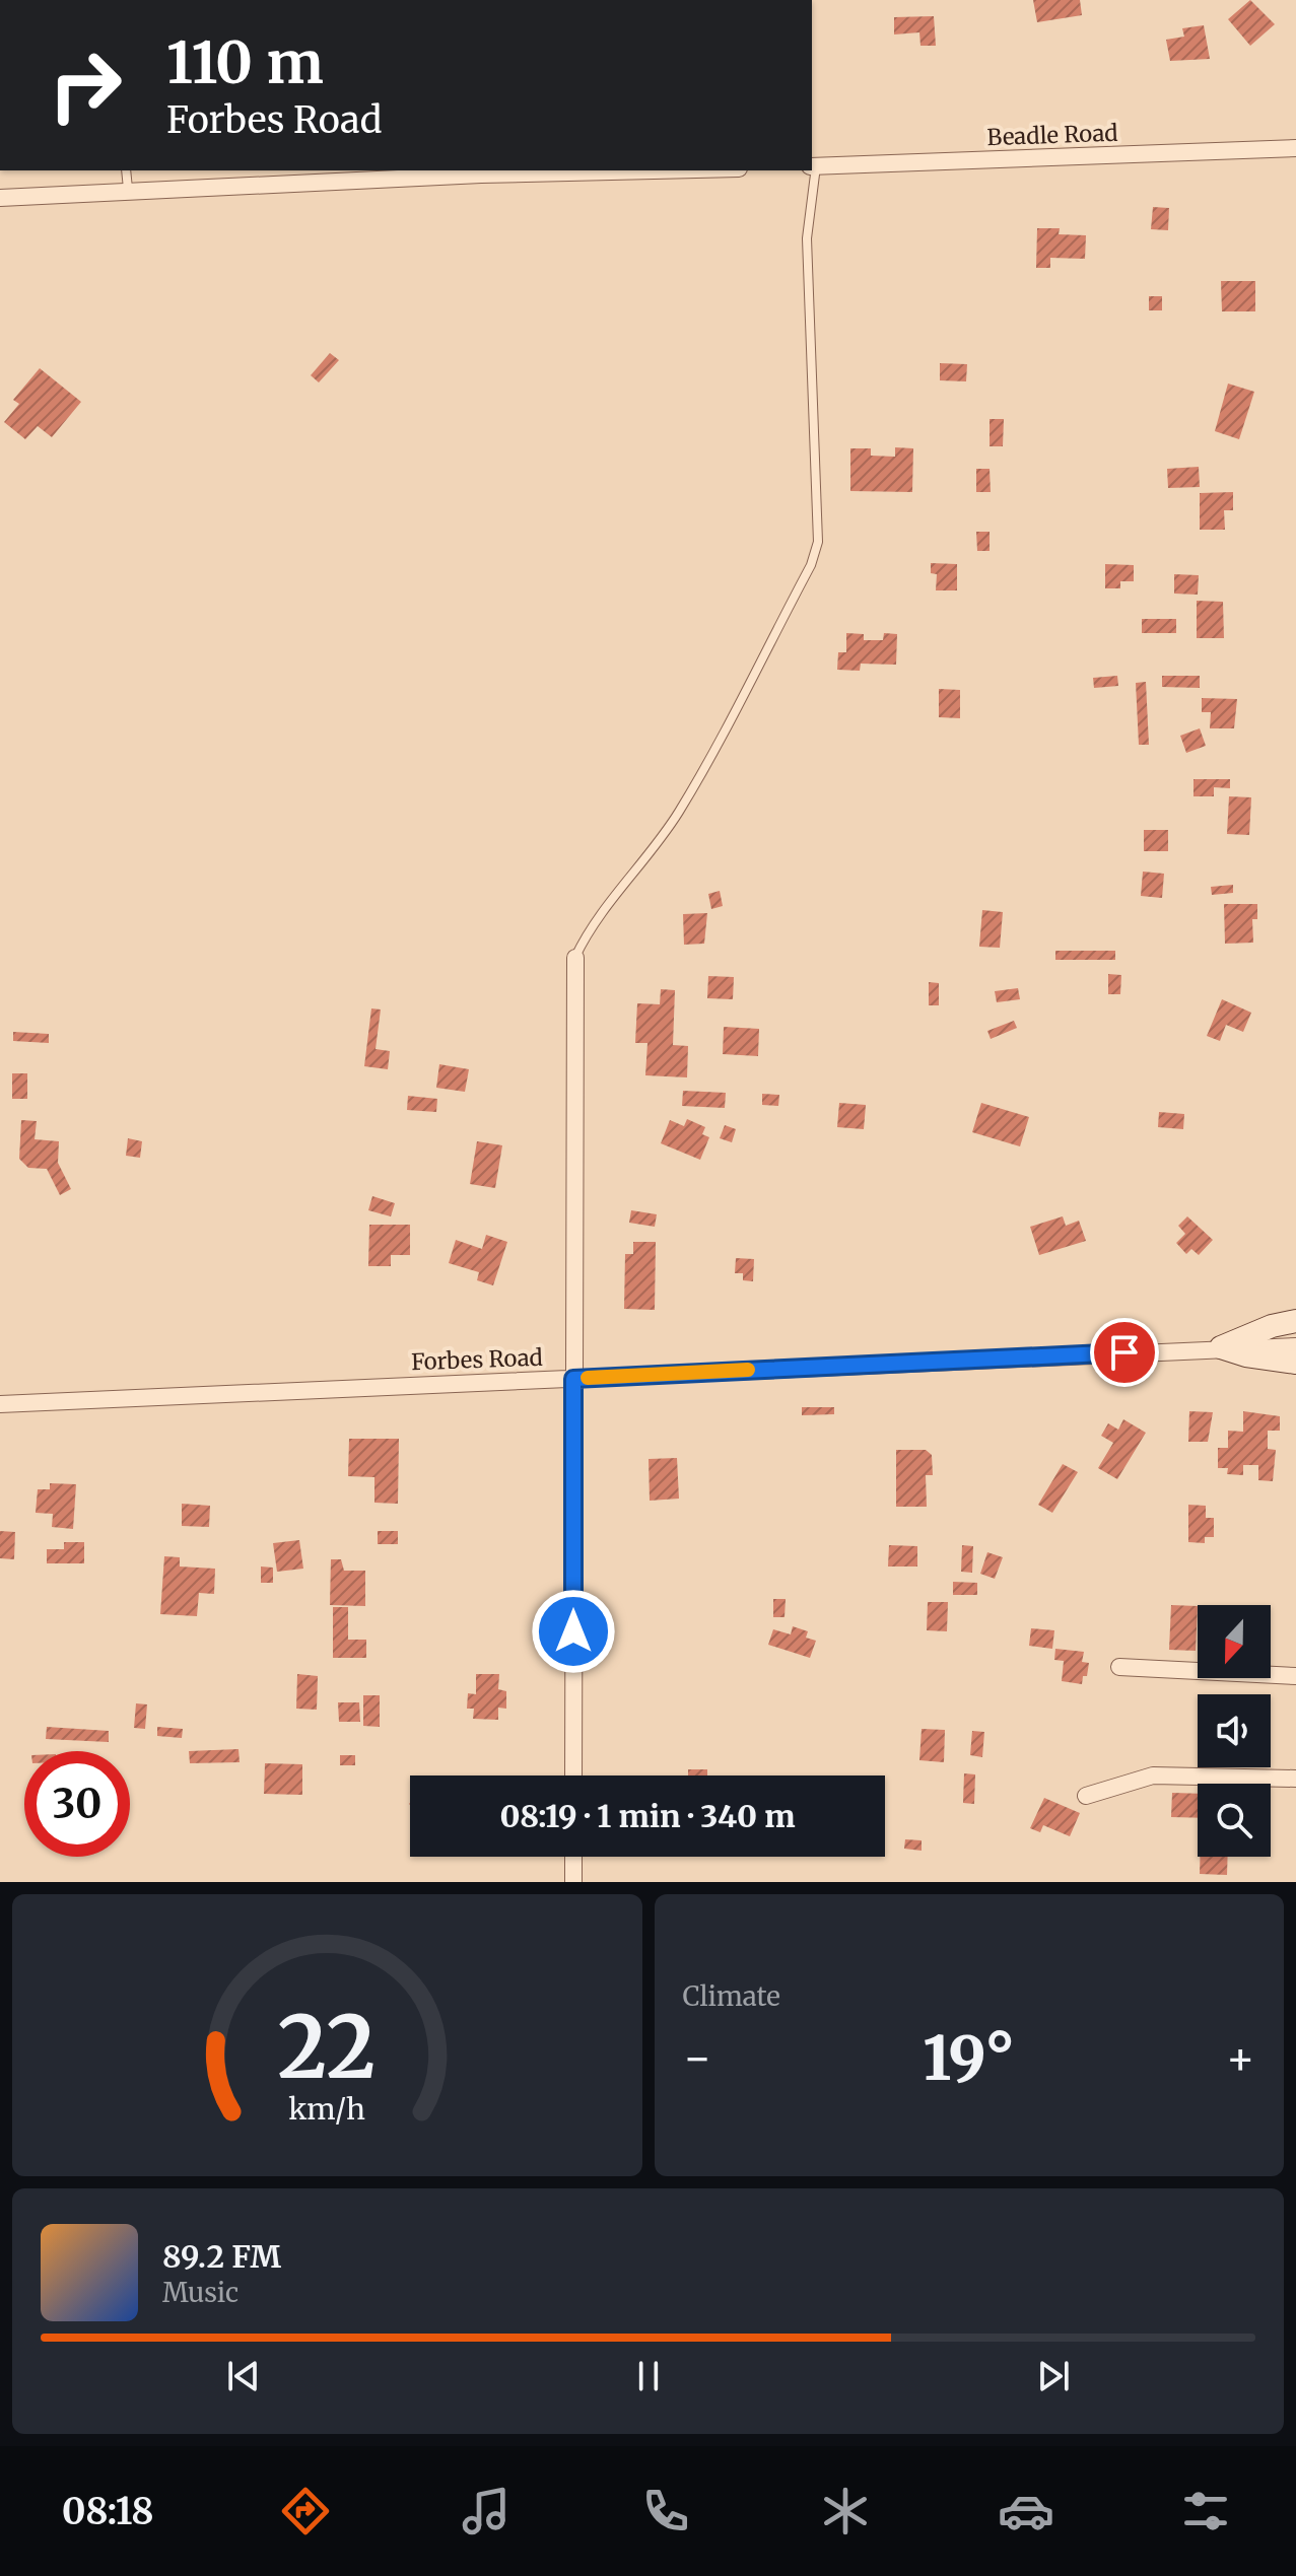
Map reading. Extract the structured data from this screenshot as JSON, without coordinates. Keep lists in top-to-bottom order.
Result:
{
  "streets": {
    "street": ["Beadle Road", "Forbes Road"]
  },
  "north": "bottom",
  "page": {
    "turn": ["110 m", "Forbes Road"],
    "limit": "30",
    "trip": "08:19 · 1 min · 340 m",
    "tile": "Climate",
    "heat": ["−", "19°", "+"],
    "song": ["89.2 FM", "Music"],
    "tabs": "08:18",
    "gauge": ["22", "km/h"]
  }
}
